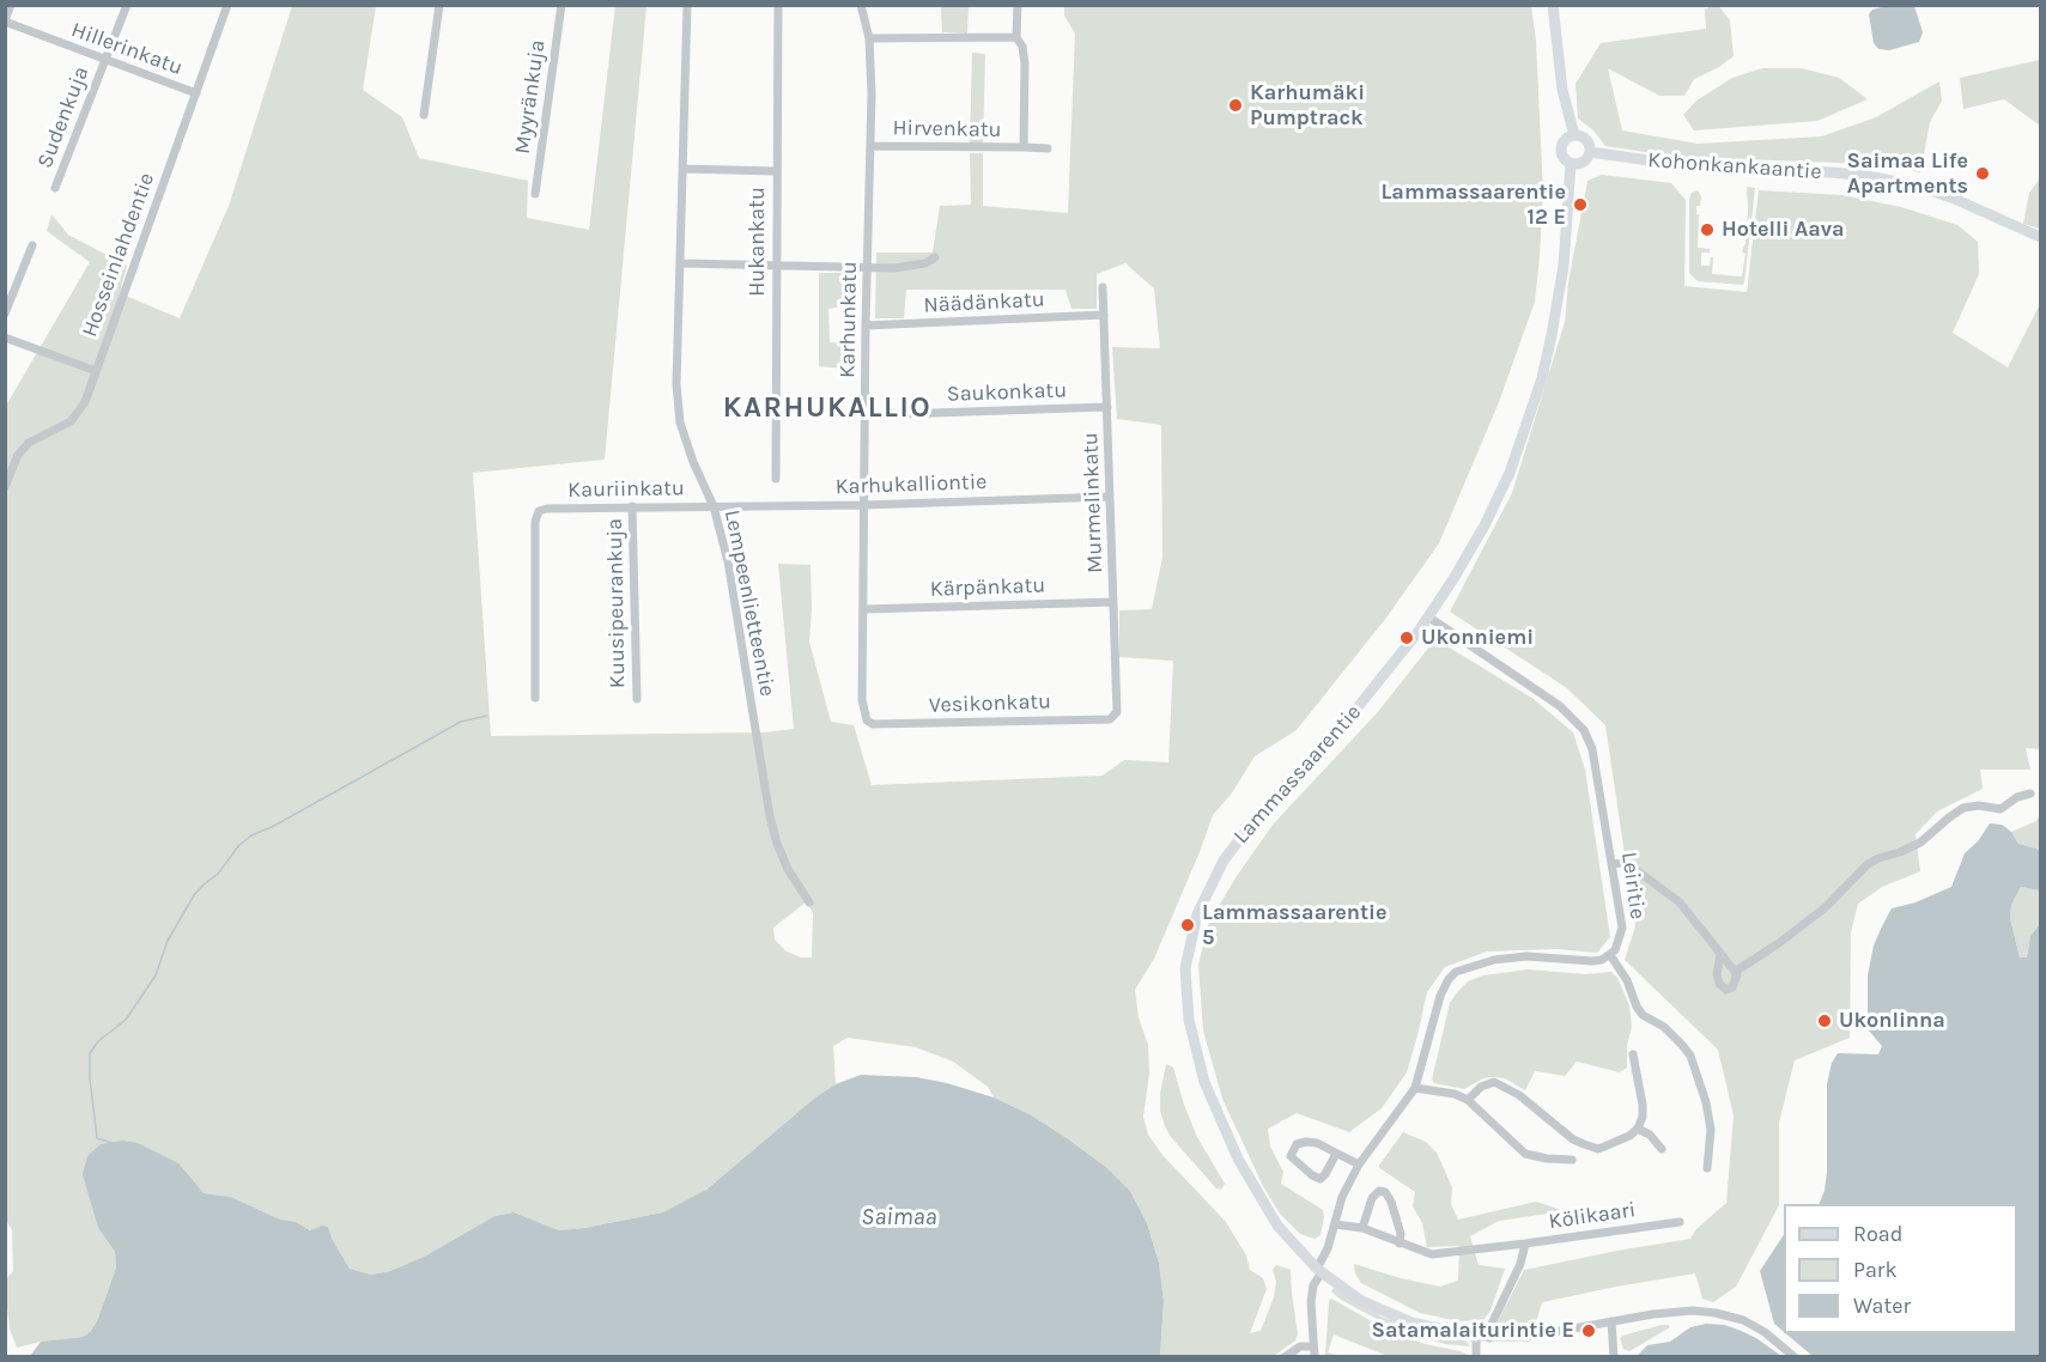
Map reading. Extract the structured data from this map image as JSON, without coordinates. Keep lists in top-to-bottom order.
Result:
{
  "streets": {
    "street": [
      "Hillerinkatu",
      "Myyränkuja",
      "Sudenkuja",
      "Hirvenkatu",
      "Kohonkankaantie",
      "Hukankatu",
      "Hosseinlahdentie",
      "Näädänkatu",
      "Karhunkatu",
      "Saukonkatu",
      "Karhukalliontie",
      "Kauriinkatu",
      "Murmelinkatu",
      "Kärpänkatu",
      "Kuusipeurankuja",
      "Lempeenlietteentie",
      "Vesikonkatu",
      "Lammassaarentie",
      "Leiritie",
      "Kölikaari"
    ]
  },
  "crossings": [
    ["Hillerinkatu", "Sudenkuja"],
    ["Hillerinkatu", "Hosseinlahdentie"],
    ["Hirvenkatu", "Karhunkatu"],
    ["Kohonkankaantie", "Lammassaarentie"],
    ["Näädänkatu", "Karhunkatu"],
    ["Näädänkatu", "Murmelinkatu"],
    ["Karhunkatu", "Saukonkatu"],
    ["Karhunkatu", "Karhukalliontie"],
    ["Karhunkatu", "Kärpänkatu"],
    ["Karhunkatu", "Vesikonkatu"],
    ["Saukonkatu", "Murmelinkatu"],
    ["Karhukalliontie", "Kauriinkatu"],
    ["Karhukalliontie", "Murmelinkatu"],
    ["Karhukalliontie", "Lempeenlietteentie"],
    ["Kauriinkatu", "Kuusipeurankuja"],
    ["Kauriinkatu", "Lempeenlietteentie"],
    ["Murmelinkatu", "Kärpänkatu"],
    ["Murmelinkatu", "Vesikonkatu"],
    ["Lammassaarentie", "Leiritie"],
    ["Lammassaarentie", "Kölikaari"]
  ],
  "districts": ["KARHUKALLIO"],
  "water": ["Saimaa"],
  "places": [
    "Karhumäki Pumptrack",
    "Saimaa Life Apartments",
    "Lammassaarentie 12 E",
    "Hotelli Aava",
    "Ukonniemi",
    "Lammassaarentie 5",
    "Ukonlinna",
    "Satamalaiturintie E"
  ],
  "legend": ["Road", "Park", "Water"]
}
